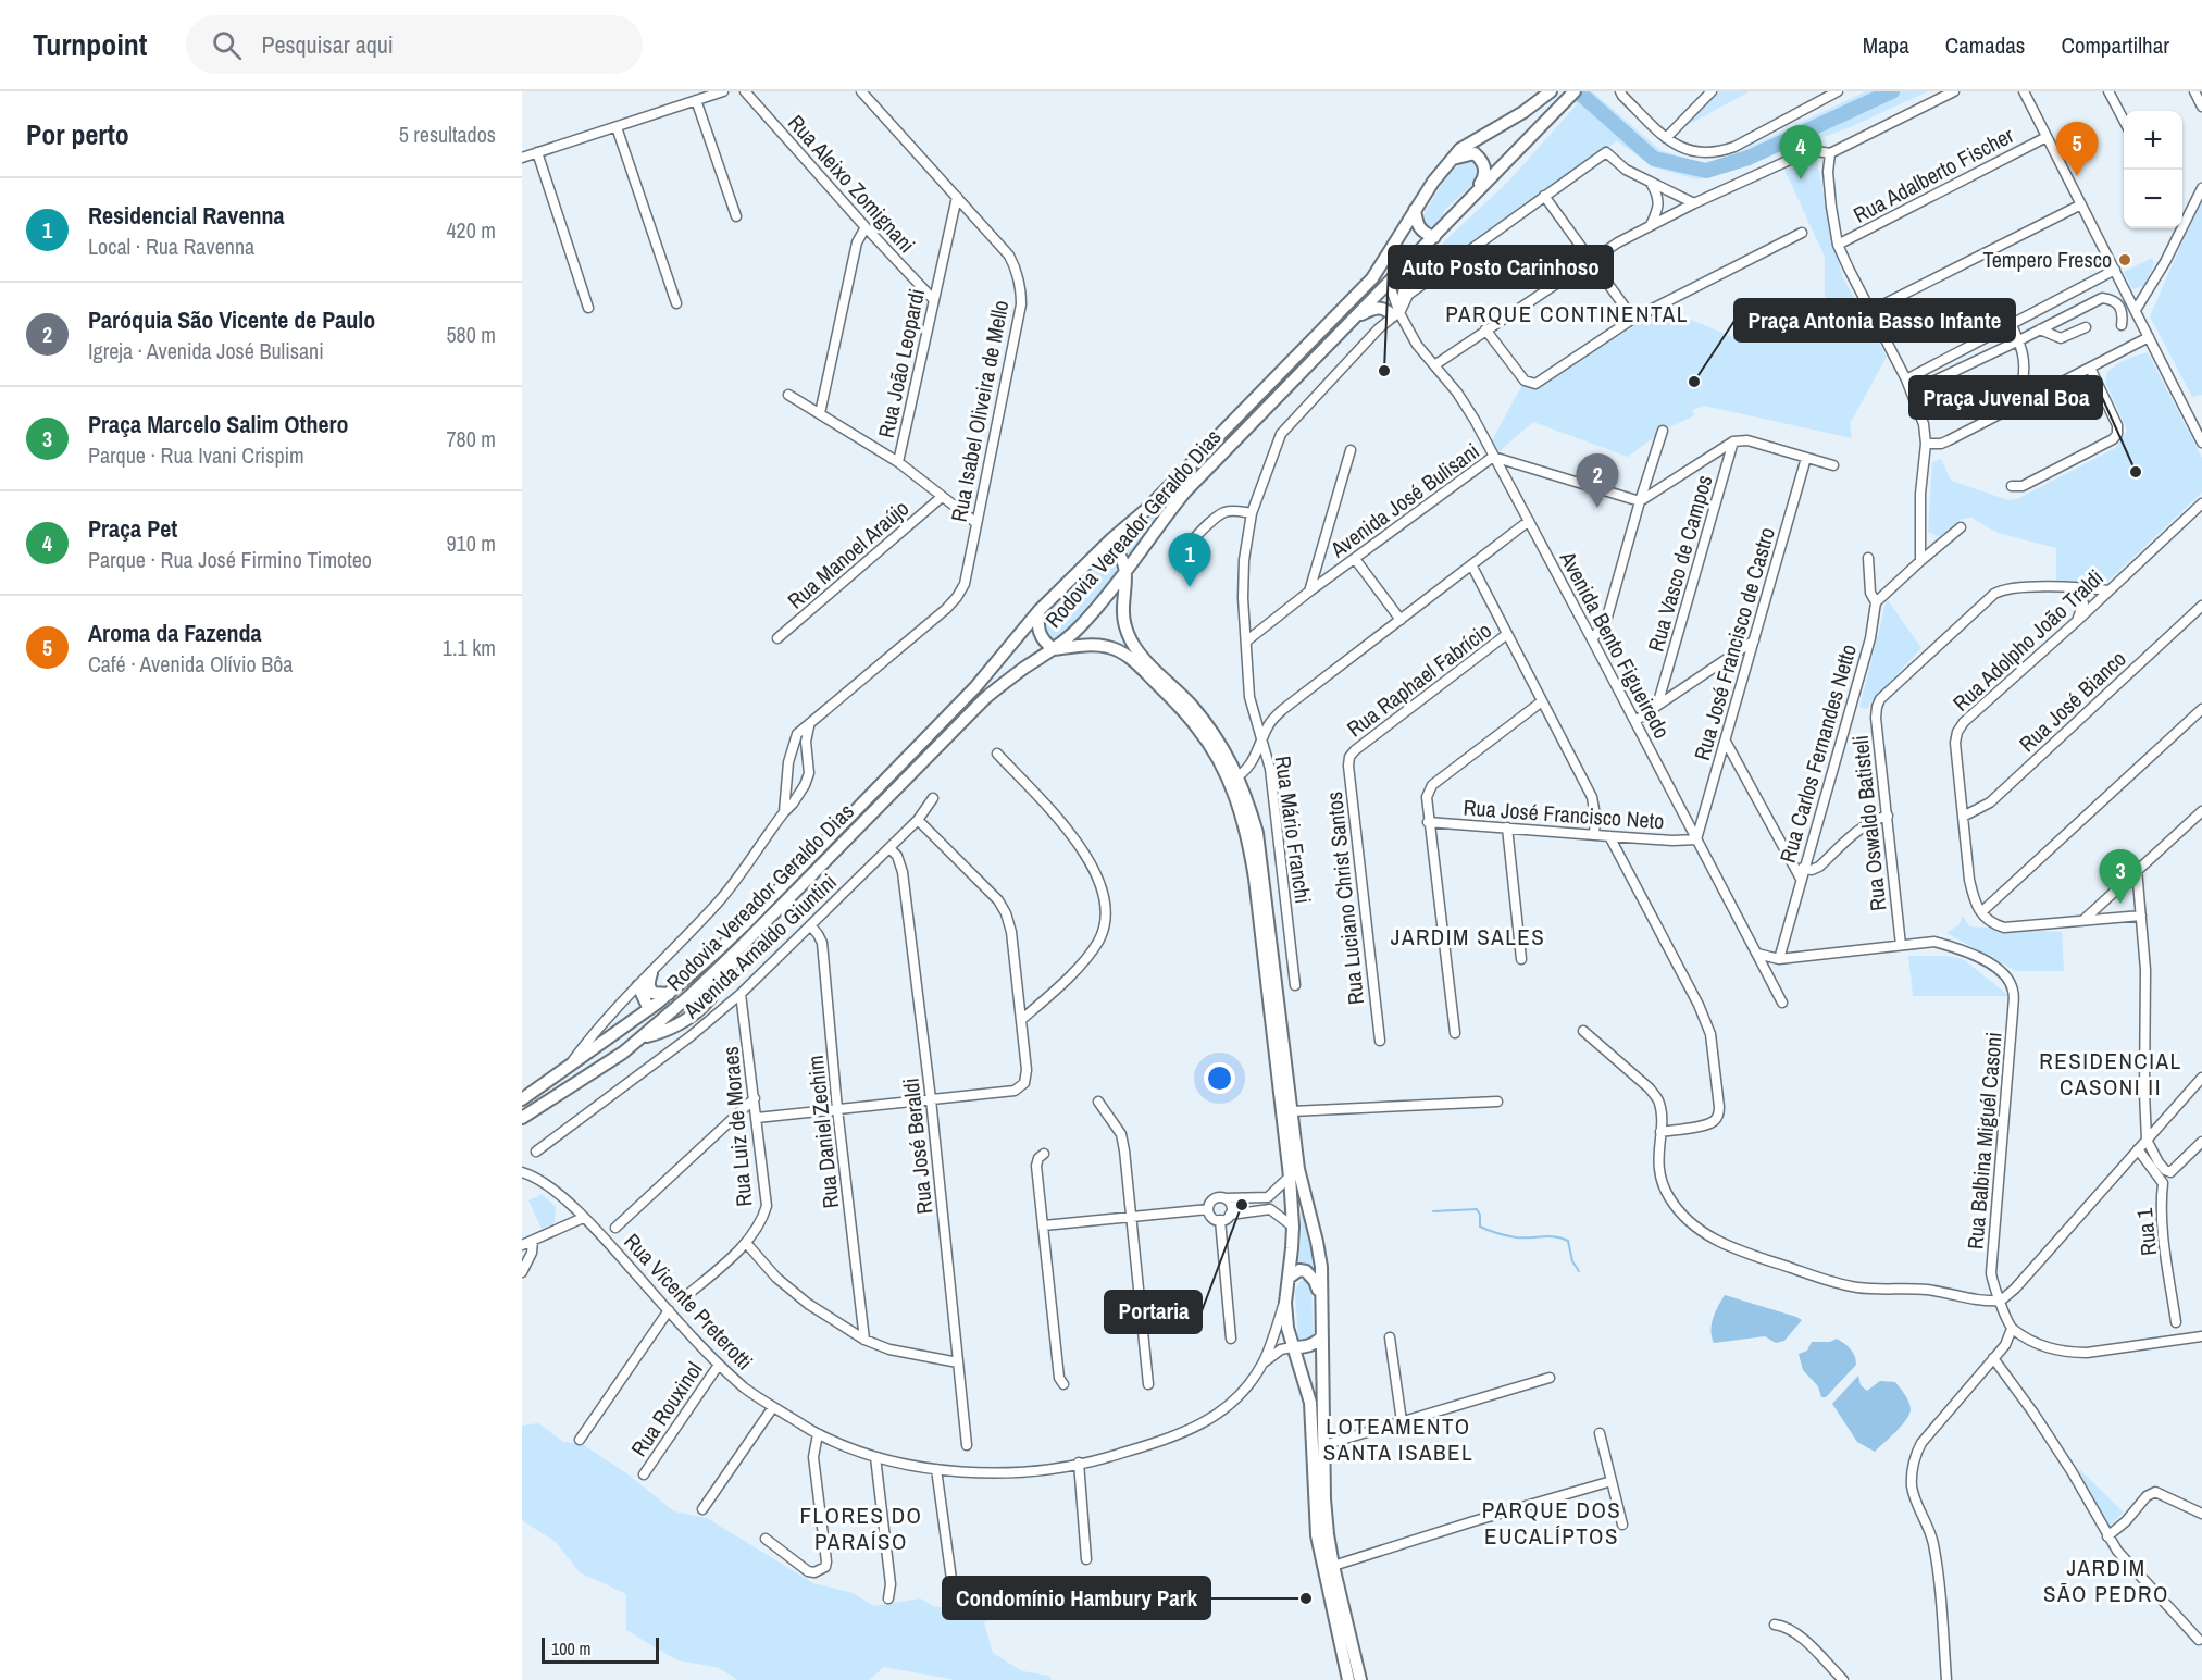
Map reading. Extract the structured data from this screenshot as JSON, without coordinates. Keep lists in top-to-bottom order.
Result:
{
  "streets": {
    "main road": ["Rodovia Vereador Geraldo Dias"],
    "street": [
      "Rua Adalberto Fischer",
      "Rua Aleixo Zomignani",
      "Rua João Leopardi",
      "Rua Isabel Oliveira de Mello",
      "Avenida José Bulisani",
      "Rua Manoel Araújo",
      "Rua Vasco de Campos",
      "Rua Adolpho João Traldi",
      "Rua José Francisco de Castro",
      "Avenida Bento Figueiredo",
      "Rua Raphael Fabrício",
      "Rua José Bianco",
      "Rua Carlos Fernandes Netto",
      "Rua José Francisco Neto",
      "Rua Oswaldo Batisteli",
      "Rua Mário Franchi",
      "Rua Luciano Christ Santos",
      "Avenida Arnaldo Giuntini",
      "Rua Luiz de Moraes",
      "Rua Daniel Zechim",
      "Rua Balbina Miguél Casoni",
      "Rua José Beraldi",
      "Rua 1",
      "Rua Vicente Preterotti",
      "Rua Rouxinol"
    ]
  },
  "crossings": [
    ["Rua Aleixo Zomignani", "Rua João Leopardi"],
    ["Rua João Leopardi", "Rua Isabel Oliveira de Mello"],
    ["Avenida José Bulisani", "Avenida Bento Figueiredo"],
    ["Avenida José Bulisani", "Rua Mário Franchi"],
    ["Rodovia Vereador Geraldo Dias", "Avenida Bento Figueiredo"],
    ["Rua Adolpho João Traldi", "Rua José Bianco"],
    ["Rua José Francisco de Castro", "Avenida Bento Figueiredo"],
    ["Rua José Francisco de Castro", "Rua José Francisco Neto"],
    ["Avenida Bento Figueiredo", "Rua José Francisco Neto"],
    ["Avenida Bento Figueiredo", "Rua Mário Franchi"],
    ["Rua Raphael Fabrício", "Rua Luciano Christ Santos"],
    ["Rua Oswaldo Batisteli", "Rua Balbina Miguél Casoni"],
    ["Avenida Arnaldo Giuntini", "Rua Luiz de Moraes"],
    ["Avenida Arnaldo Giuntini", "Rua Daniel Zechim"],
    ["Avenida Arnaldo Giuntini", "Rua José Beraldi"],
    ["Rua Vicente Preterotti", "Rua Rouxinol"]
  ],
  "districts": [
    "PARQUE CONTINENTAL",
    "JARDIM SALES",
    "RESIDENCIAL CASONI II",
    "LOTEAMENTO SANTA ISABEL",
    "PARQUE DOS EUCALÍPTOS",
    "FLORES DO PARAÍSO",
    "JARDIM SÃO PEDRO"
  ],
  "places": [
    "Tempero Fresco",
    "Auto Posto Carinhoso",
    "Praça Antonia Basso Infante",
    "Praça Juvenal Boa",
    "Portaria",
    "Condomínio Hambury Park"
  ],
  "scale_bar": "100 m",
  "page": {
    "header": "Turnpoint",
    "search": "Pesquisar aqui",
    "nav": ["Mapa", "Camadas", "Compartilhar"],
    "heading": ["Por perto", "5 resultados"],
    "map_buttons": ["+", "−"],
    "pins": [
      "5",
      "4",
      "2",
      "1",
      "3"
    ],
    "list": [
      {
        "mark": "1",
        "name": "Residencial Ravenna",
        "note": "Local · Rua Ravenna",
        "value": "420 m"
      },
      {
        "mark": "2",
        "name": "Paróquia São Vicente de Paulo",
        "note": "Igreja · Avenida José Bulisani",
        "value": "580 m"
      },
      {
        "mark": "3",
        "name": "Praça Marcelo Salim Othero",
        "note": "Parque · Rua Ivani Crispim",
        "value": "780 m"
      },
      {
        "mark": "4",
        "name": "Praça Pet",
        "note": "Parque · Rua José Firmino Timoteo",
        "value": "910 m"
      },
      {
        "mark": "5",
        "name": "Aroma da Fazenda",
        "note": "Café · Avenida Olívio Bôa",
        "value": "1.1 km"
      }
    ],
    "scale": "100 m"
  }
}
